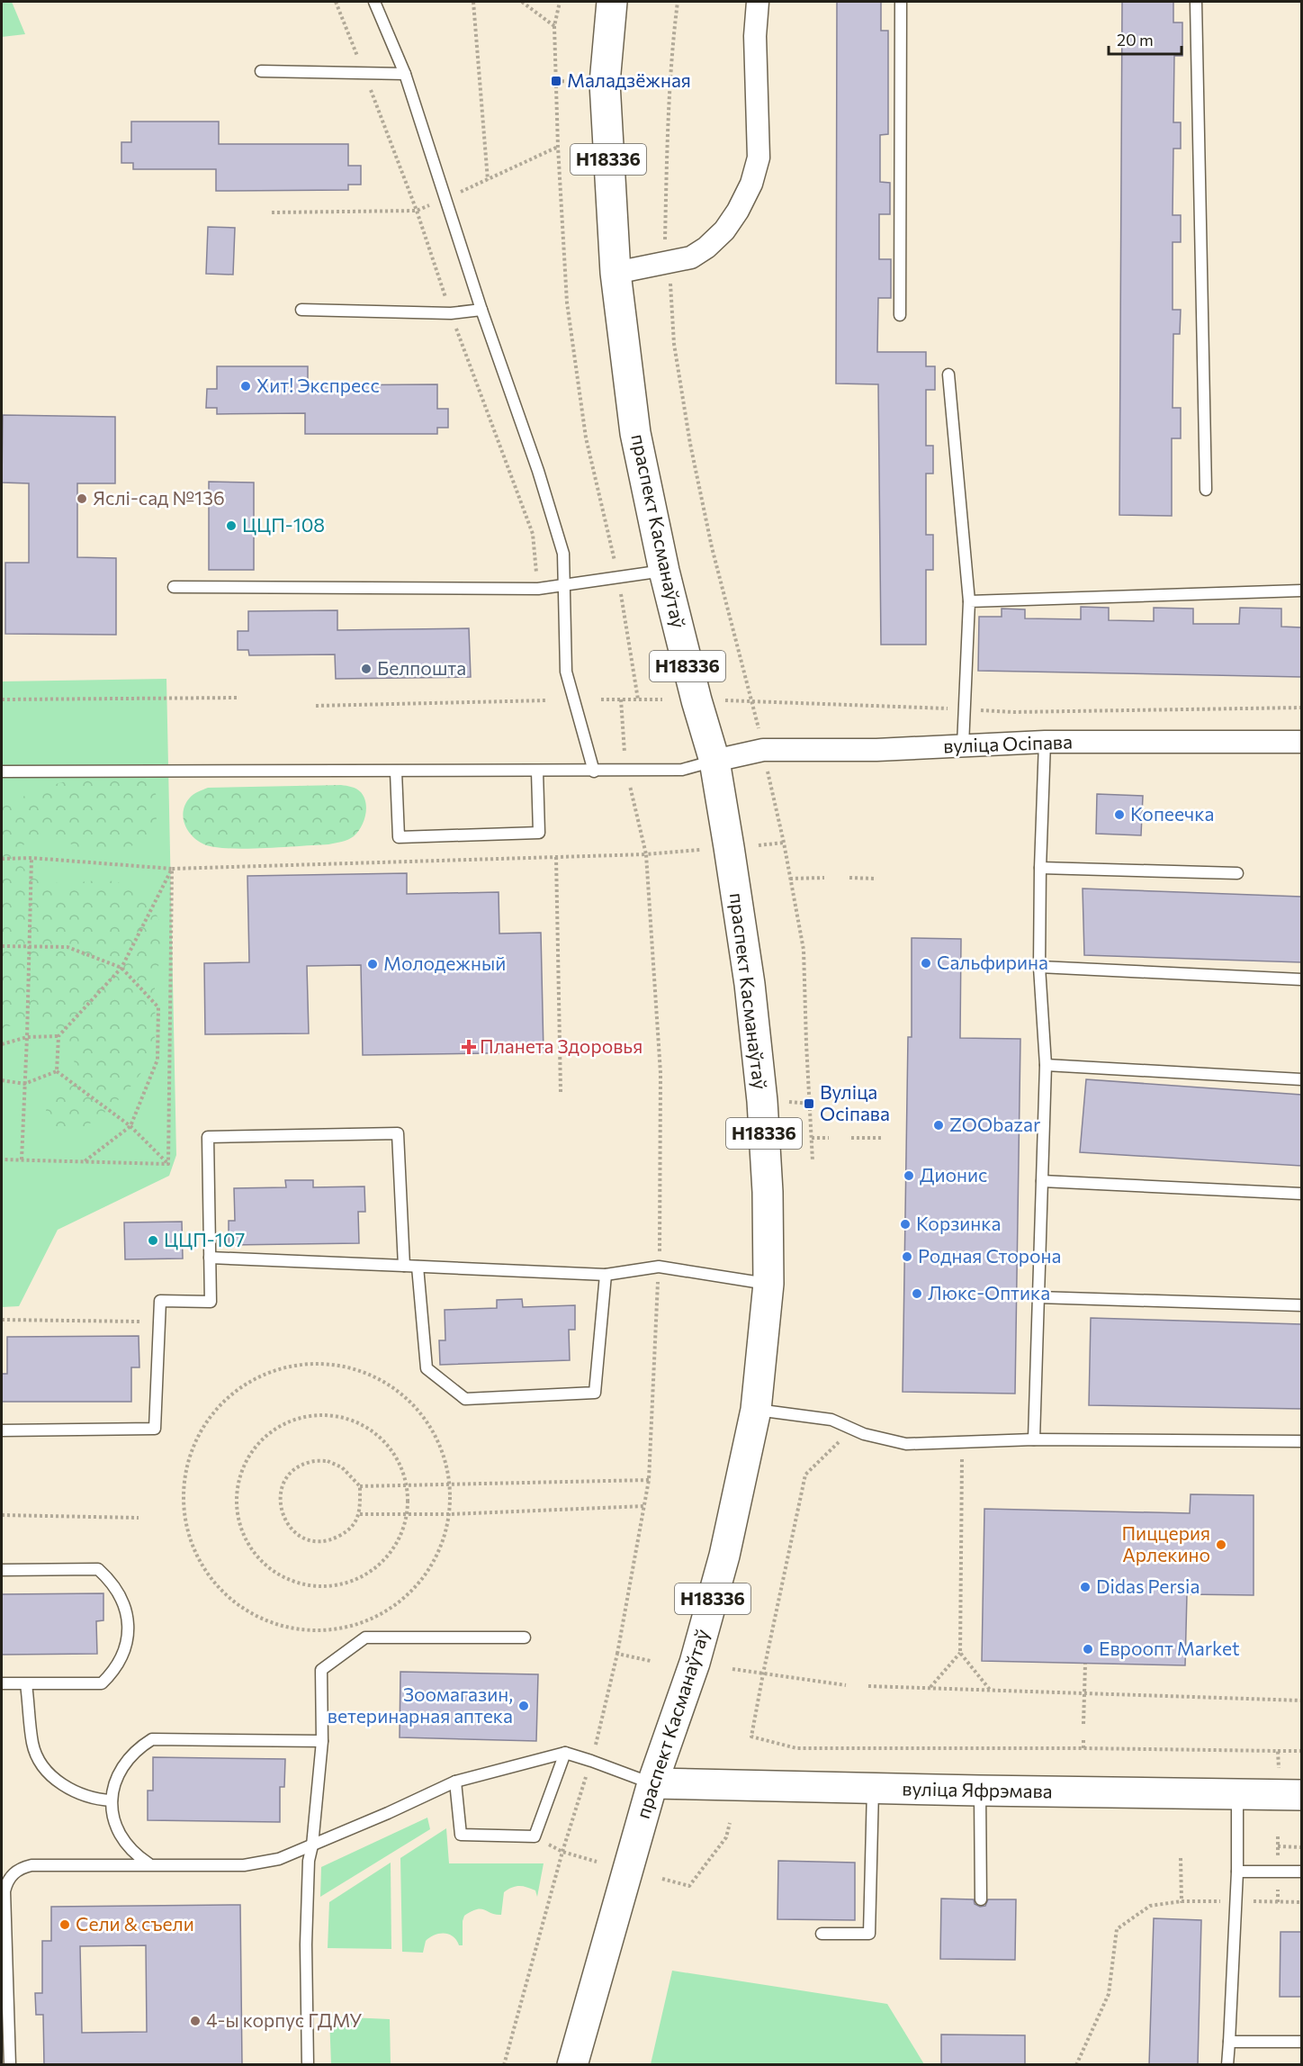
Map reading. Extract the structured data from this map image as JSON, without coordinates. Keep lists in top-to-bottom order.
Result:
{
  "streets": {
    "main road": ["Н18336", "праспект Касманаўтаў", "вуліца Яфрэмава"],
    "street": ["вуліца Осіпава"]
  },
  "crossings": [
    ["праспект Касманаўтаў", "вуліца Осіпава"],
    ["праспект Касманаўтаў", "вуліца Яфрэмава"]
  ],
  "places": {
    "transit": ["Маладзёжная", "Вуліца Осіпава"],
    "other": [
      "Хит! Экспресс",
      "Яслі-сад №136",
      "ЦЦП-108",
      "Белпошта",
      "Копеечка",
      "Сальфирина",
      "Молодежный",
      "ZOObazar",
      "Дионис",
      "Корзинка",
      "ЦЦП-107",
      "Родная Сторона",
      "Люкс-Оптика",
      "Пиццерия Арлекино",
      "Didas Persia",
      "Евроопт Market",
      "Зоомагазин, ветеринарная аптека",
      "Сели & съели",
      "4-ы корпус ГДМУ"
    ],
    "health": ["Планета Здоровья"]
  },
  "scale_bar": "20 m"
}
